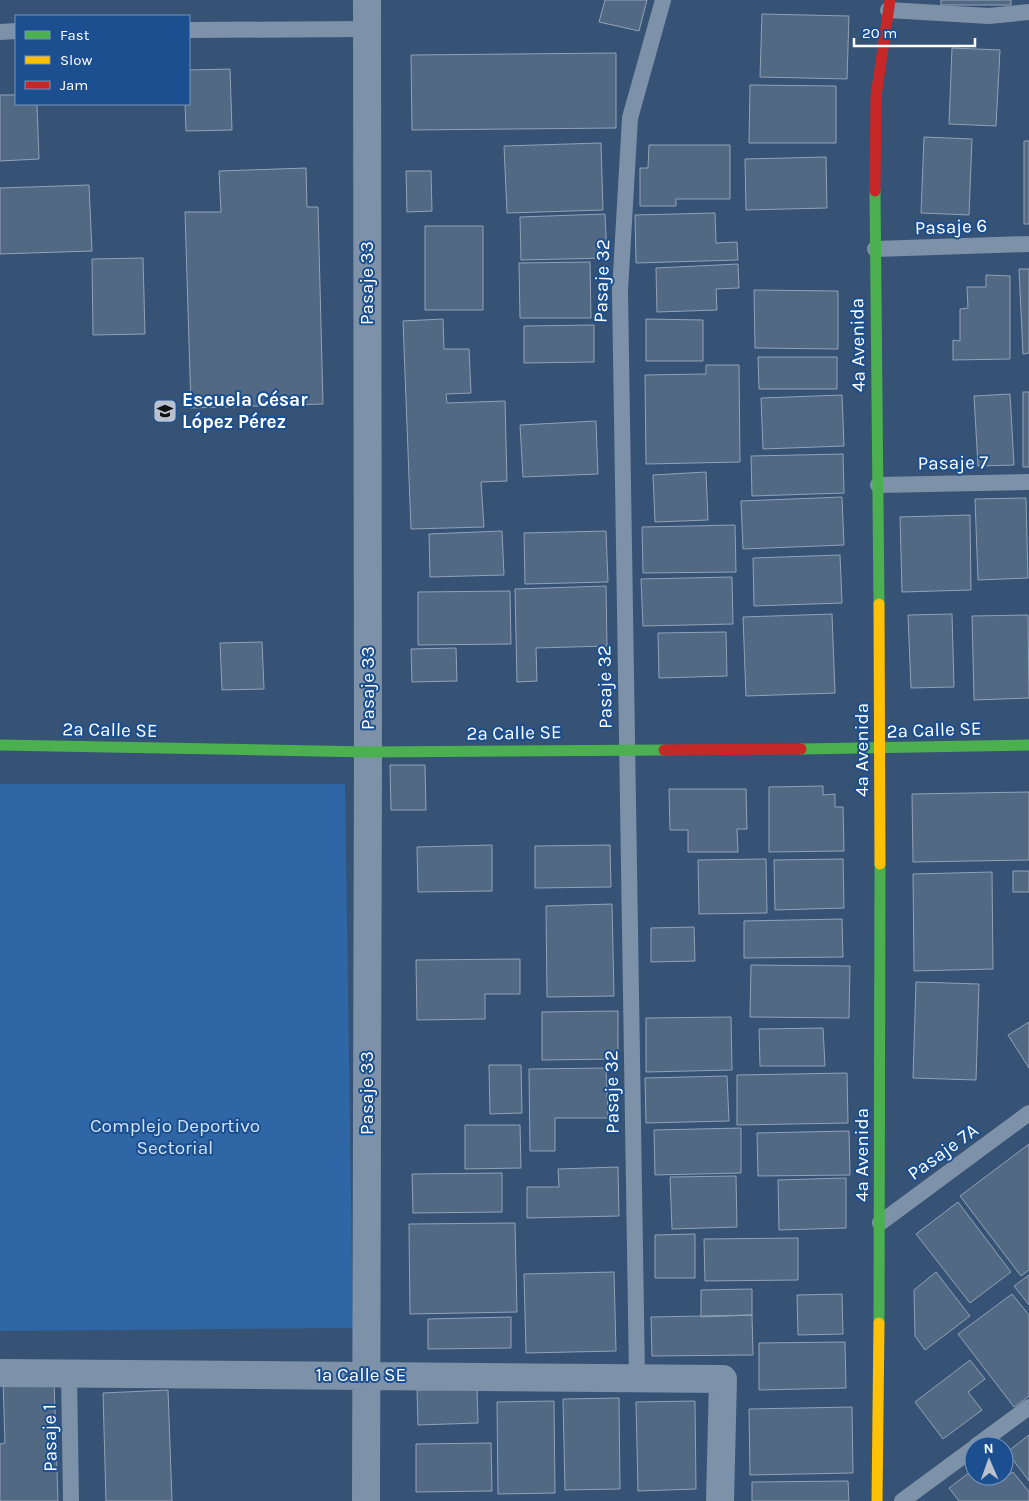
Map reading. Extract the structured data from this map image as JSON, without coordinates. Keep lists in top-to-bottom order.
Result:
{
  "streets": {
    "street": [
      "Pasaje 33",
      "4a Avenida",
      "2a Calle SE",
      "1a Calle SE"
    ],
    "lane": [
      "Pasaje 6",
      "Pasaje 32",
      "Pasaje 7",
      "Pasaje 7A",
      "Pasaje 1"
    ]
  },
  "crossings": [
    ["Pasaje 6", "4a Avenida"],
    ["Pasaje 32", "2a Calle SE"],
    ["Pasaje 32", "1a Calle SE"],
    ["Pasaje 33", "2a Calle SE"],
    ["Pasaje 33", "1a Calle SE"],
    ["4a Avenida", "Pasaje 7"],
    ["4a Avenida", "2a Calle SE"],
    ["4a Avenida", "Pasaje 7A"],
    ["1a Calle SE", "Pasaje 1"]
  ],
  "parks": ["Complejo Deportivo Sectorial"],
  "places": {
    "school or university": ["Escuela César López Pérez"]
  },
  "legend": ["Fast", "Slow", "Jam"],
  "scale_bar": "20 m",
  "north": "top"
}
